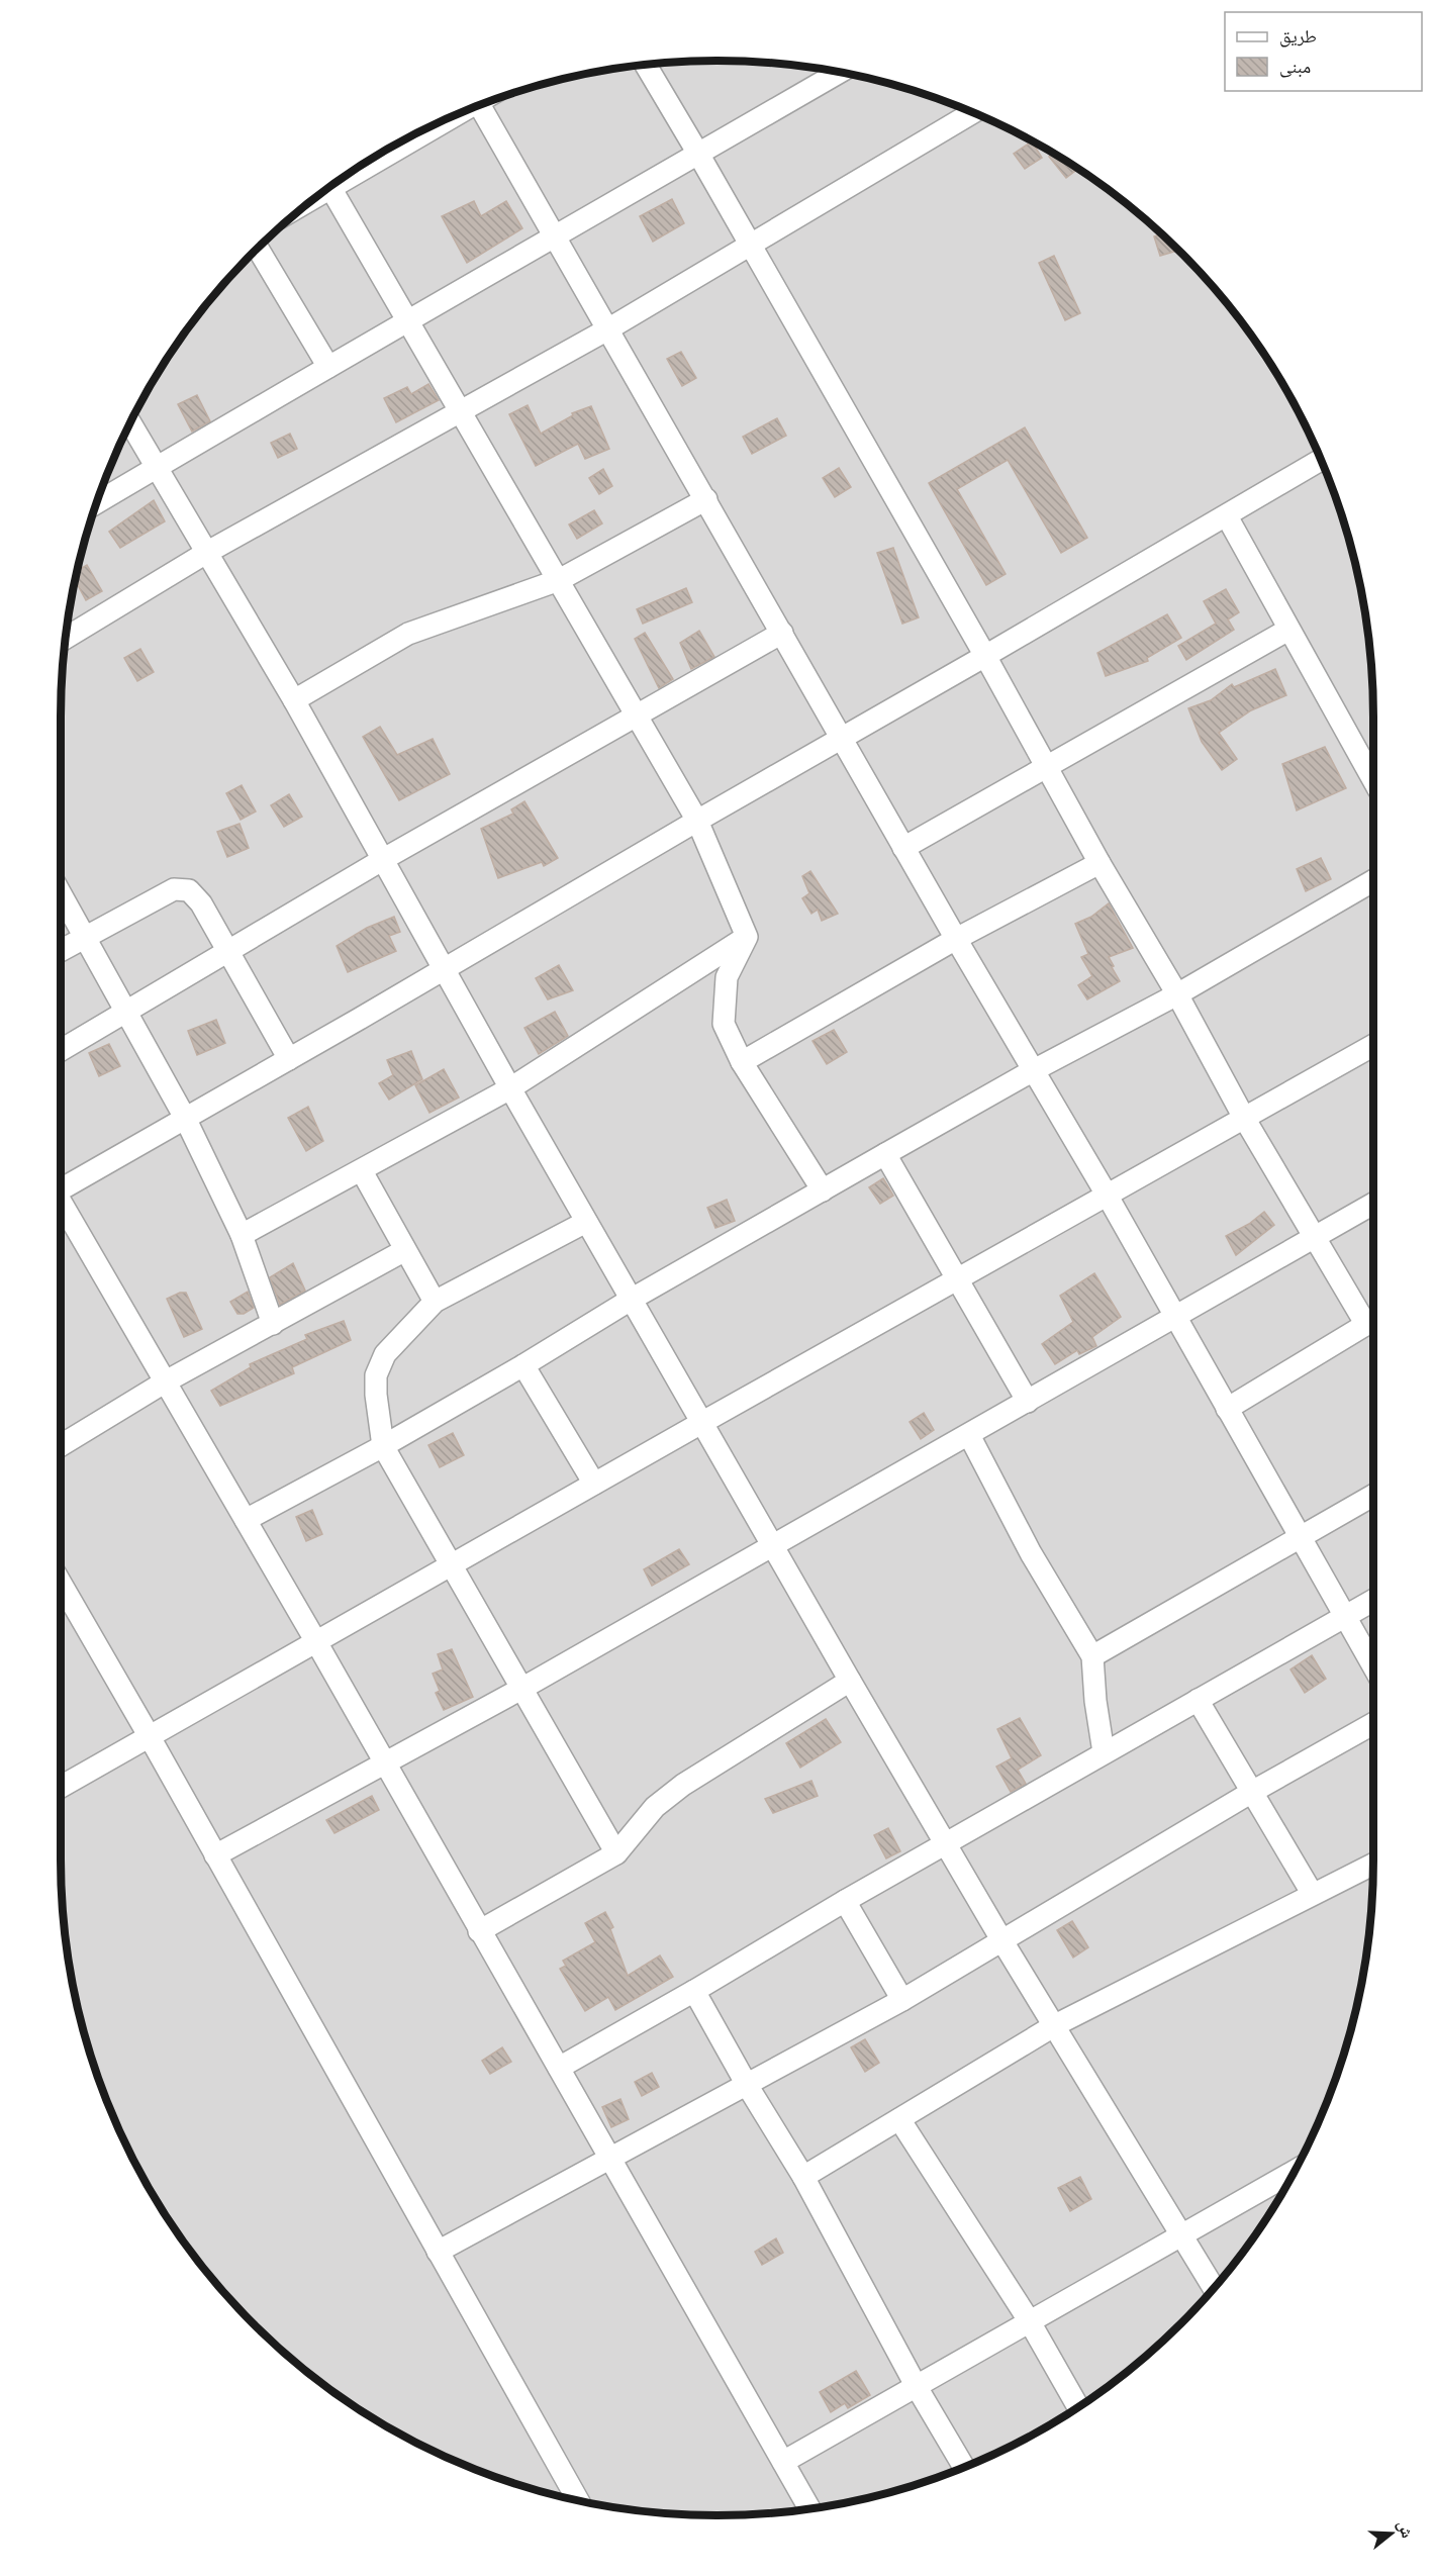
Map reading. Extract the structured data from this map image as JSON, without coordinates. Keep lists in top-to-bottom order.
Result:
{
  "legend": ["طريق", "مبنى"],
  "north": "right"
}
